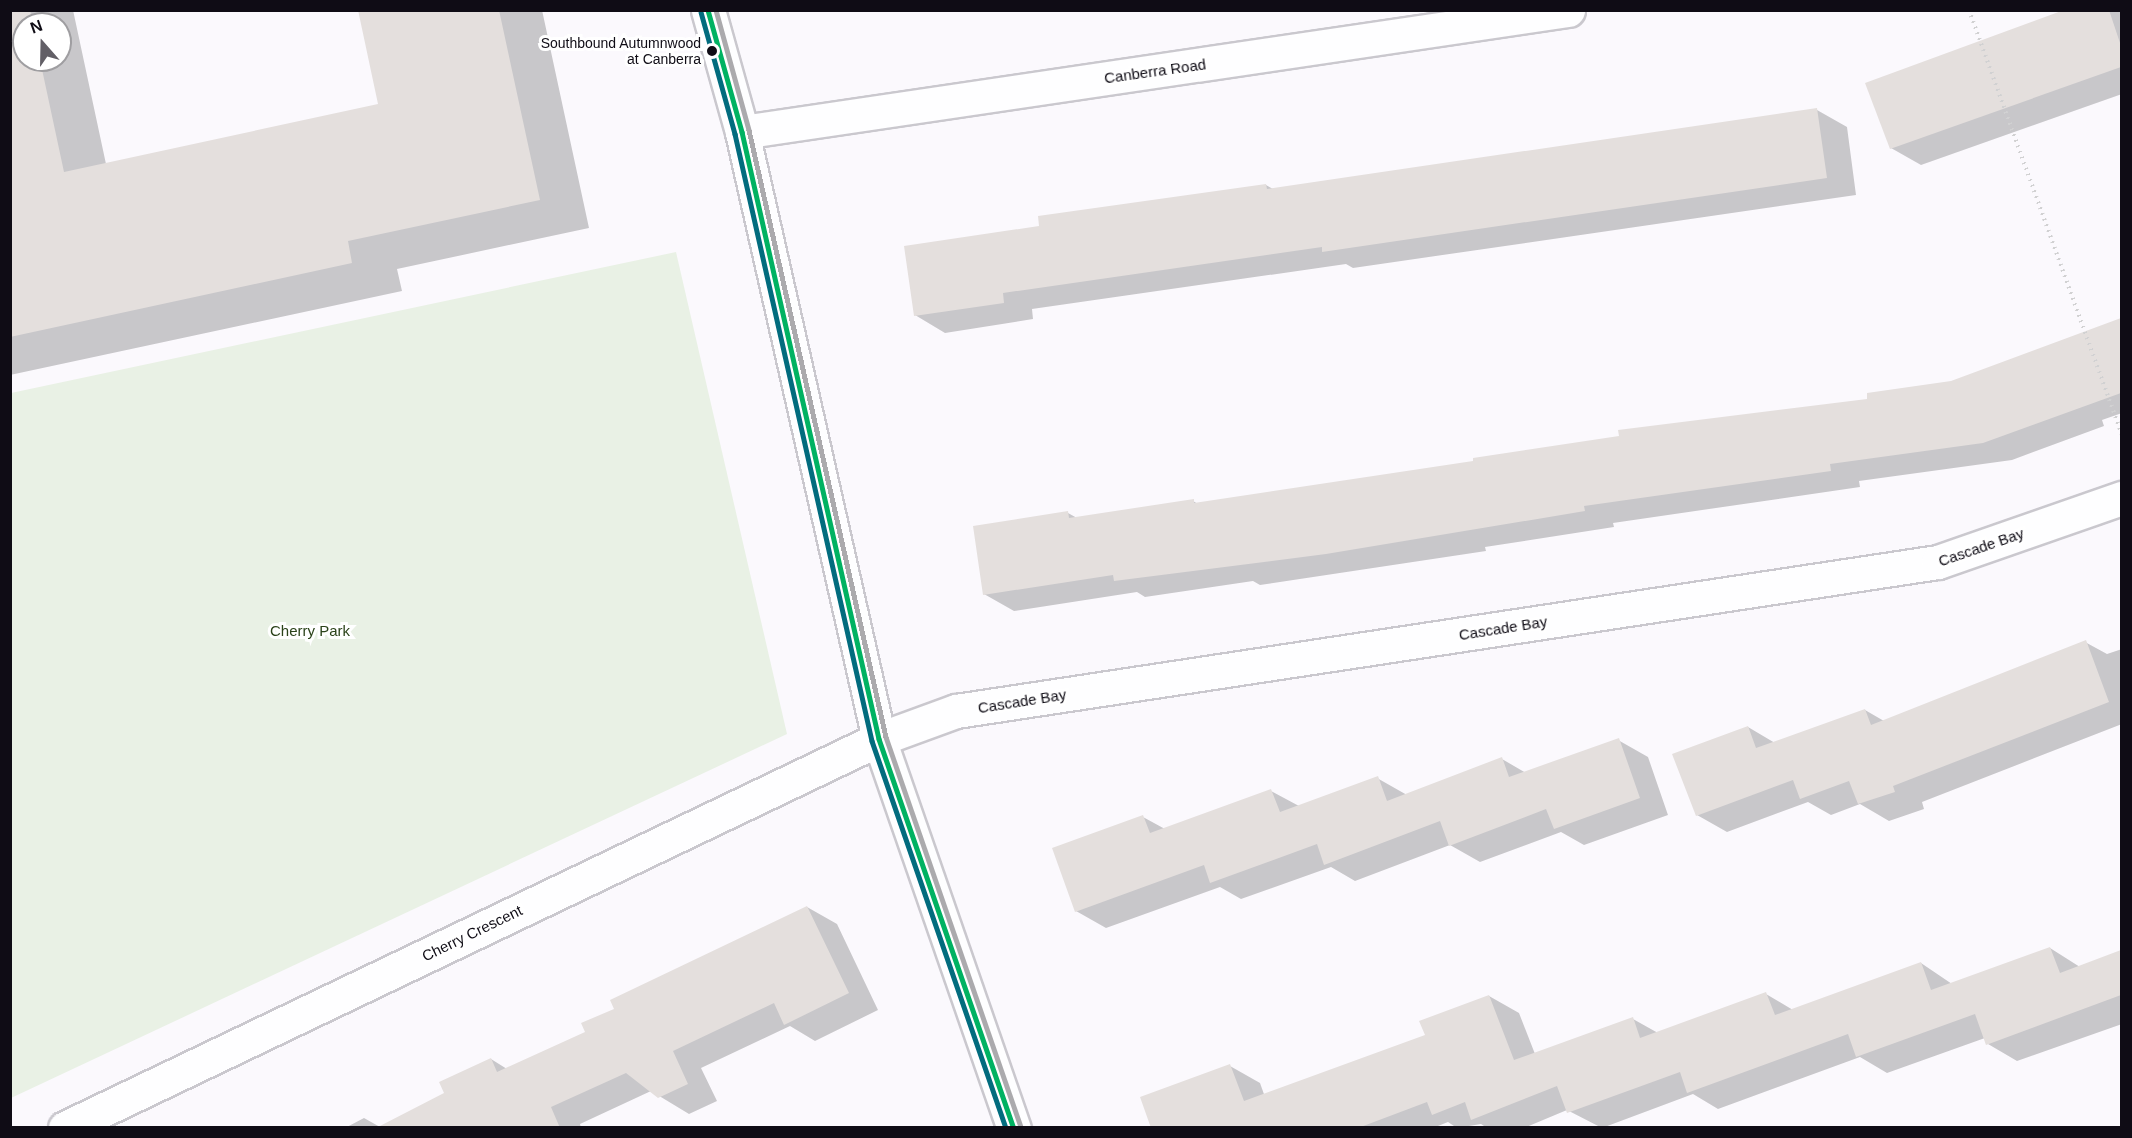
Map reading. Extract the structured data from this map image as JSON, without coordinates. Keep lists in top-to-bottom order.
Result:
{
  "streets": {
    "street": ["Canberra Road", "Cascade Bay", "Cherry Crescent"]
  },
  "crossings": [
    ["Cascade Bay", "Cherry Crescent"]
  ],
  "parks": ["Cherry Park"],
  "places": ["Southbound Autumnwood at Canberra"],
  "north": "top"
}
